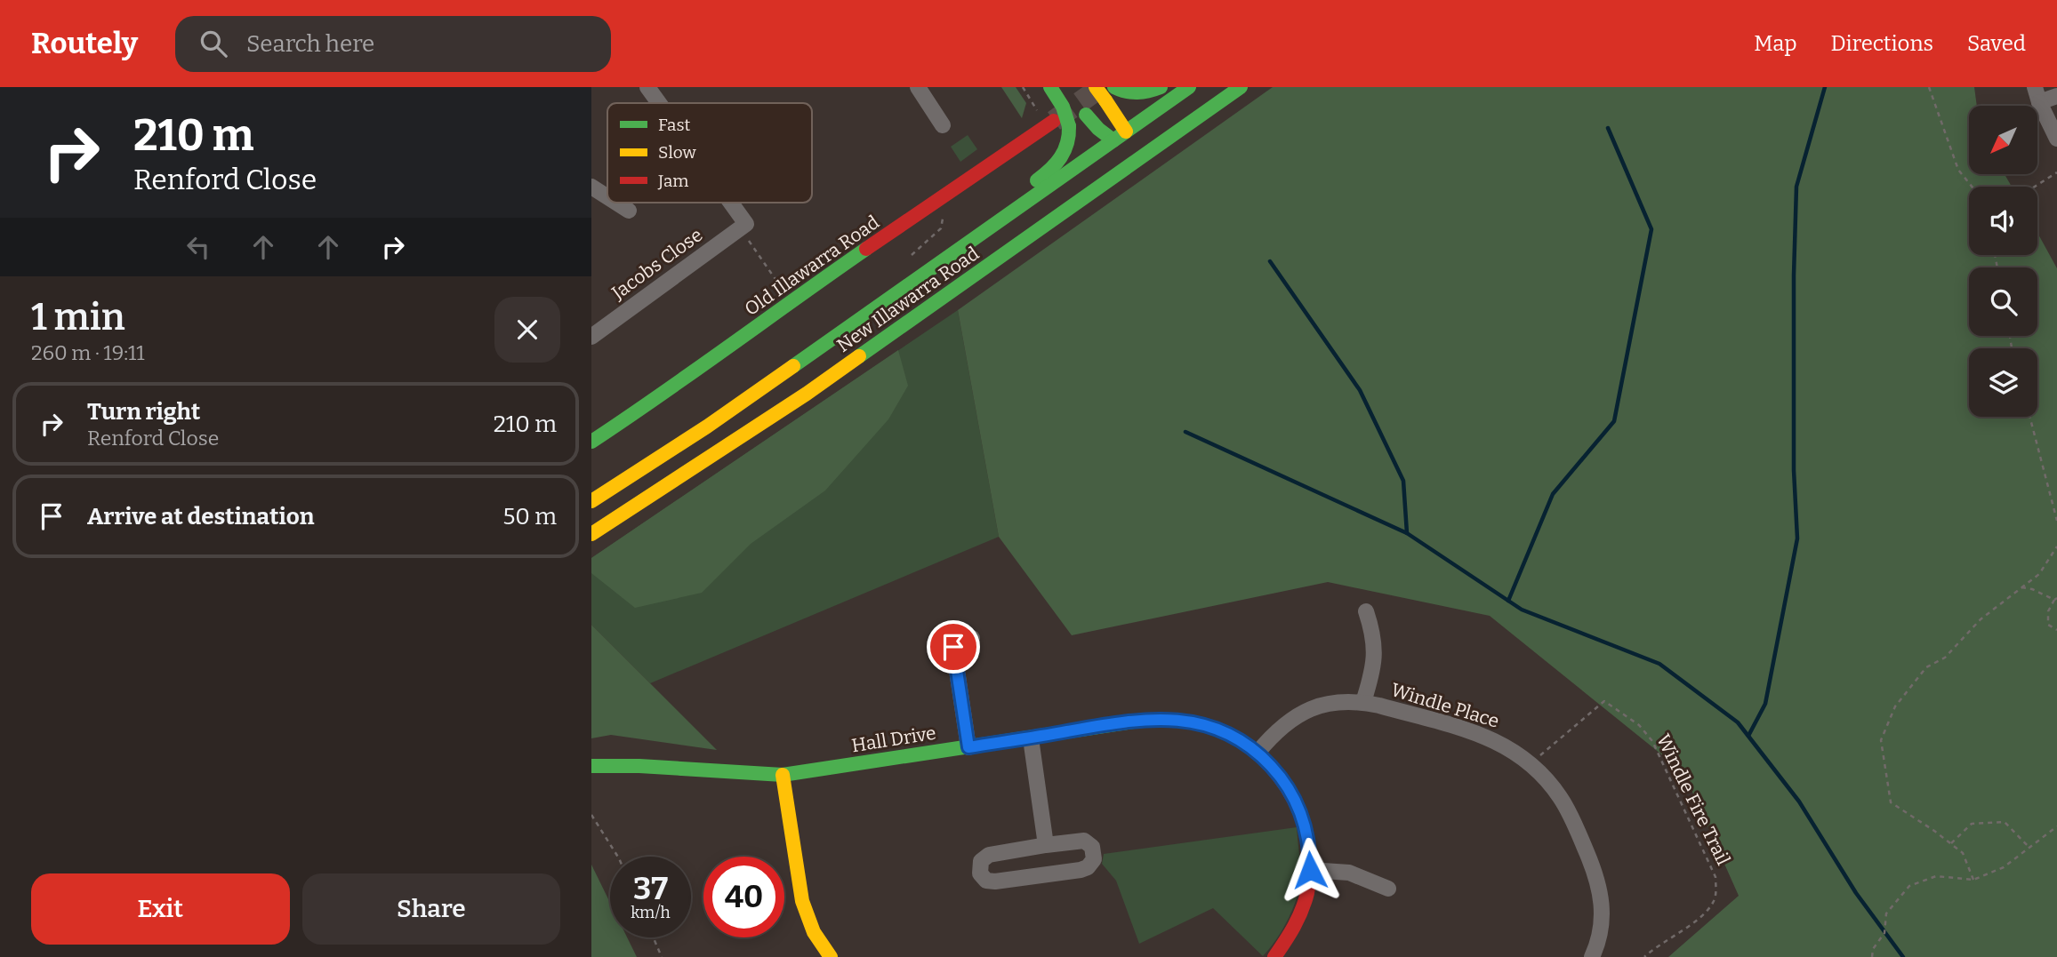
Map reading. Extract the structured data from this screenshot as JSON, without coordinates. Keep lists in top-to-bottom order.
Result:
{
  "streets": {
    "main road": ["Old Illawarra Road", "New Illawarra Road", "Hall Drive"],
    "street": ["Jacobs Close", "Windle Place"],
    "path": ["Windle Fire Trail"]
  },
  "crossings": [
    ["Windle Place", "Hall Drive"],
    ["Windle Place", "Windle Fire Trail"]
  ],
  "legend": ["Fast", "Slow", "Jam"],
  "north": "bottom left",
  "page": {
    "header": "Routely",
    "search": "Search here",
    "nav": ["Map", "Directions", "Saved"],
    "turn": ["210 m", "Renford Close"],
    "heading": ["1 min", "260 m · 19:11"],
    "list": [
      {
        "name": "Turn right",
        "note": "Renford Close",
        "value": "210 m"
      },
      {
        "name": "Arrive at destination",
        "value": "50 m"
      }
    ],
    "speed": "37 km/h",
    "limit": "40",
    "buttons": ["Exit", "Share"]
  }
}
